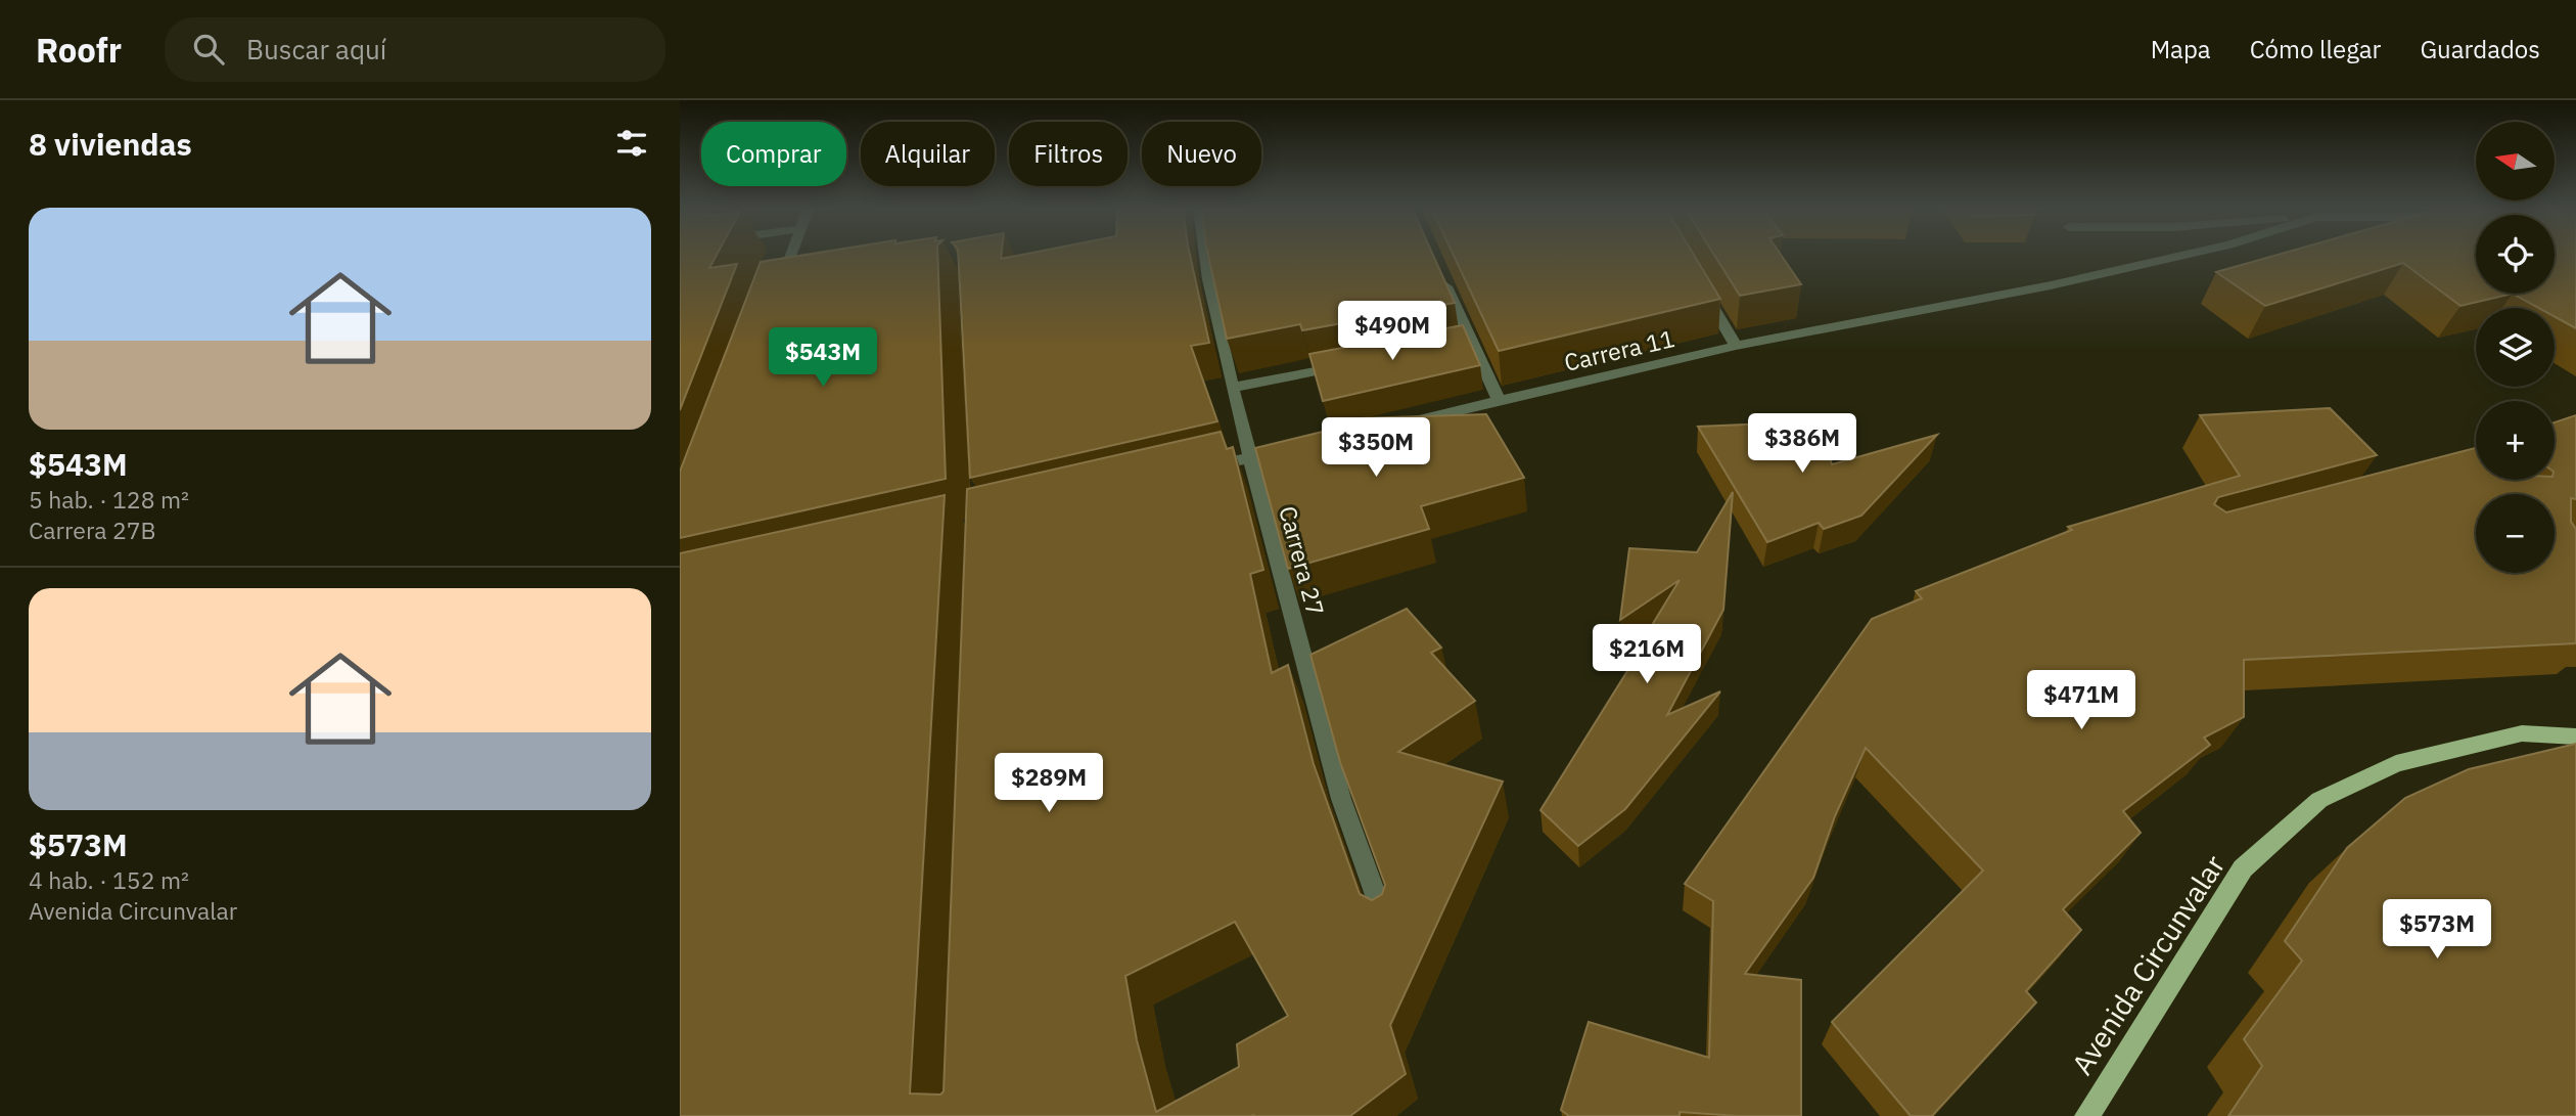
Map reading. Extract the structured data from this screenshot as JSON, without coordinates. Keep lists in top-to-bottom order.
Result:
{
  "streets": {
    "main road": ["Avenida Circunvalar"],
    "street": ["Carrera 11", "Carrera 27"]
  },
  "north": "left",
  "page": {
    "header": "Roofr",
    "search": "Buscar aquí",
    "nav": ["Mapa", "Cómo llegar", "Guardados"],
    "heading": "8 viviendas",
    "map_buttons": ["+", "−"],
    "chip": [
      "Comprar",
      "Alquilar",
      "Filtros",
      "Nuevo"
    ],
    "list": [
      {
        "name": "$543M",
        "note": "5 hab. · 128 m² · Carrera 27B"
      },
      {
        "name": "$573M",
        "note": "4 hab. · 152 m² · Avenida Circunvalar"
      }
    ],
    "price": [
      "$490M",
      "$543M",
      "$386M",
      "$350M",
      "$216M",
      "$471M",
      "$289M",
      "$573M"
    ]
  }
}
